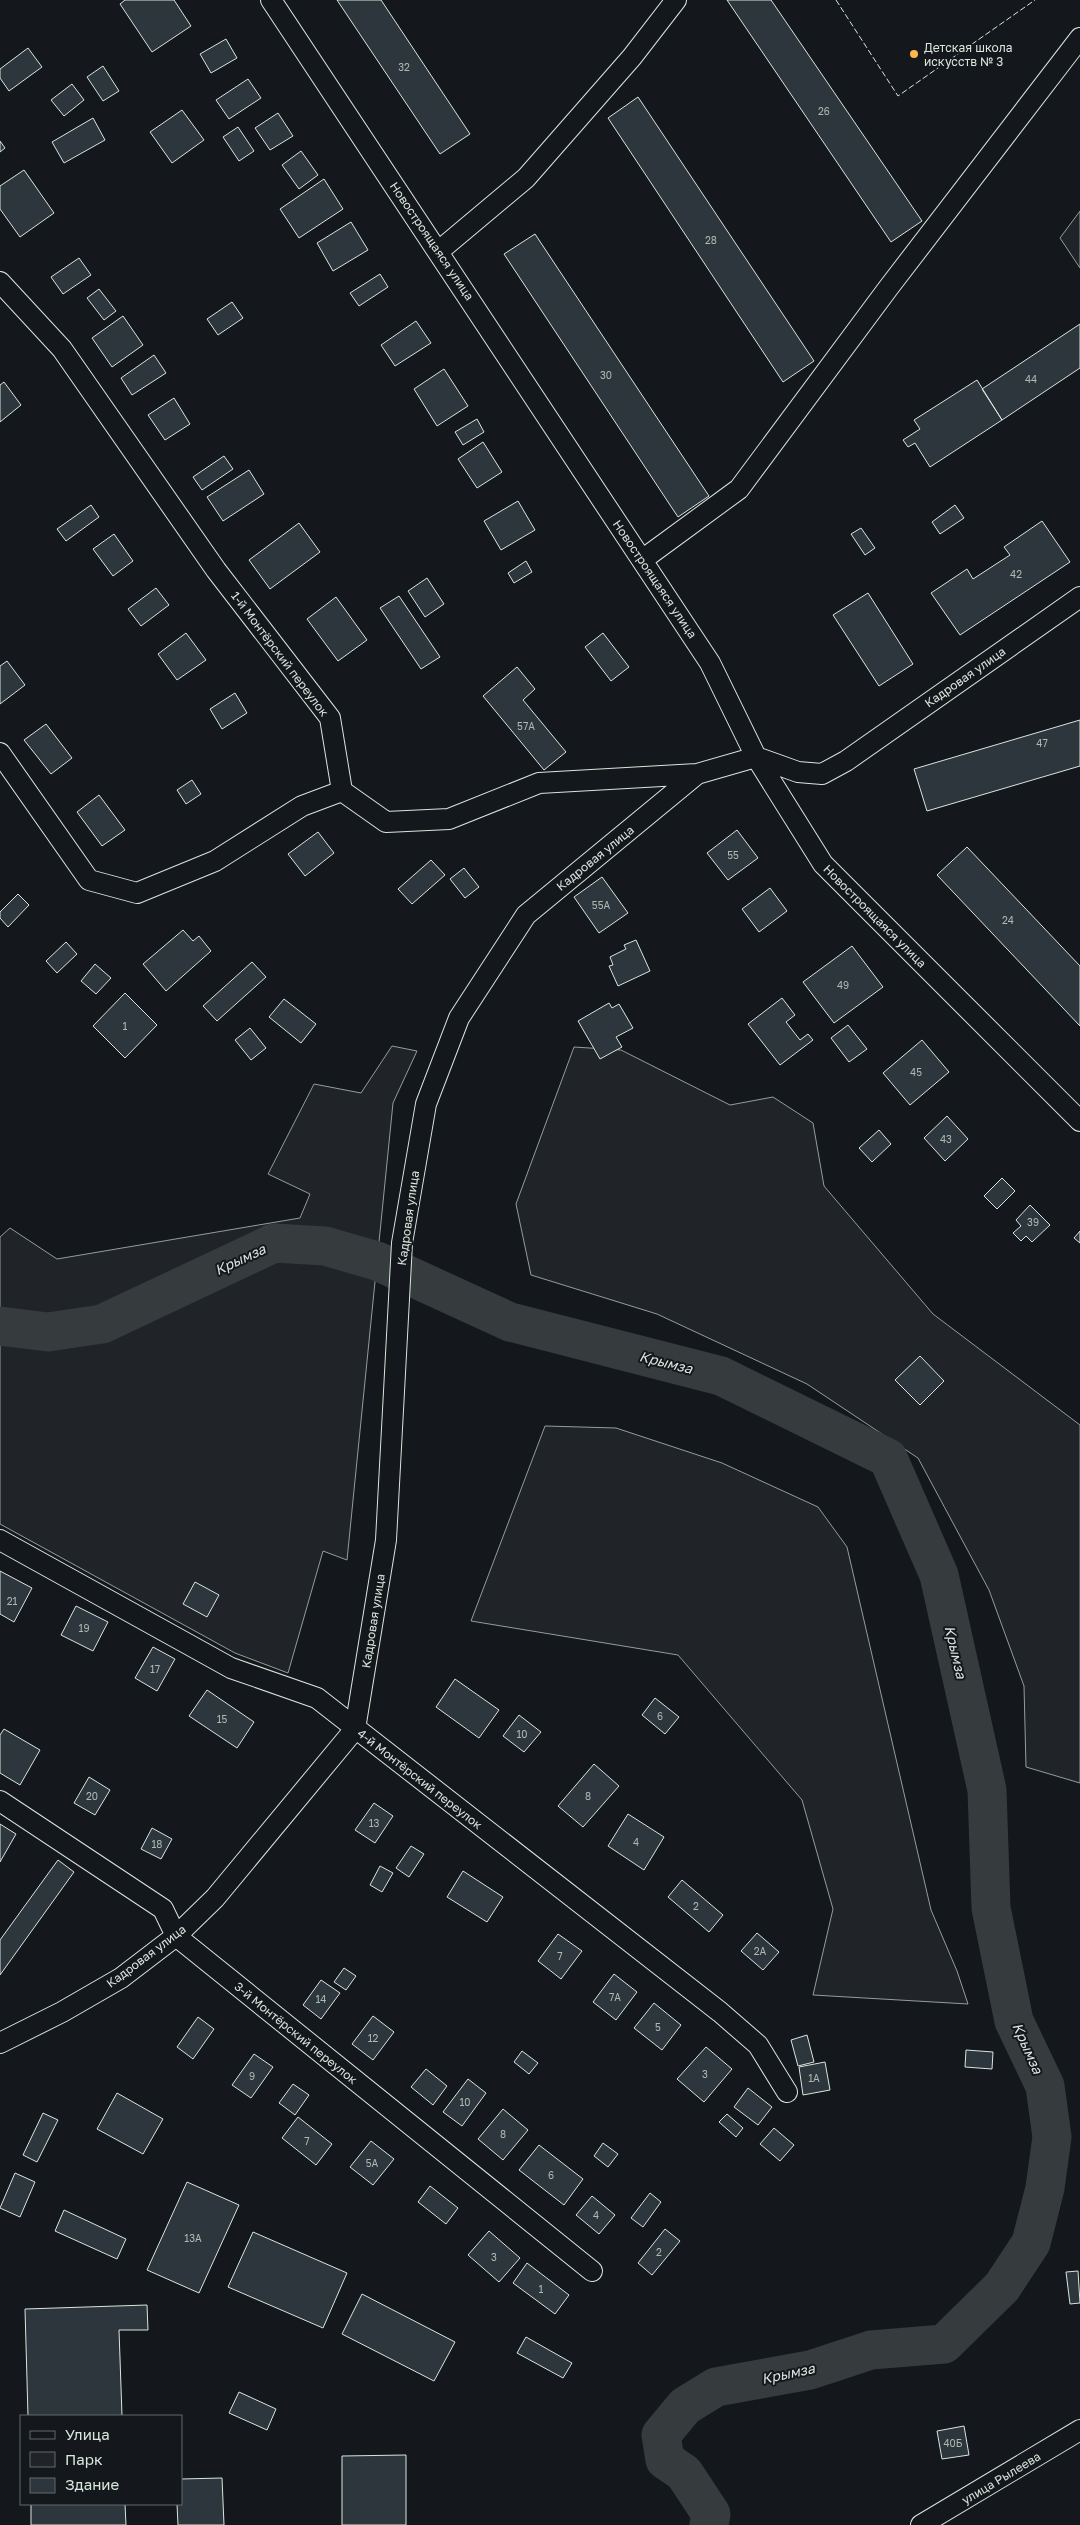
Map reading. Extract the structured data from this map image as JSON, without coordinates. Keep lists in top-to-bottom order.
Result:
{
  "streets": {
    "street": [
      "Новостроящаяся улица",
      "1-й Монтёрский переулок",
      "Кадровая улица",
      "4-й Монтёрский переулок",
      "3-й Монтёрский переулок",
      "улица Рылеева"
    ]
  },
  "crossings": [
    ["Новостроящаяся улица", "Кадровая улица"],
    ["Кадровая улица", "4-й Монтёрский переулок"],
    ["Кадровая улица", "3-й Монтёрский переулок"]
  ],
  "water": ["Крымза"],
  "places": ["Детская школа искусств № 3"],
  "house_numbers": [
    "32",
    "26",
    "28",
    "30",
    "44",
    "42",
    "57А",
    "47",
    "55",
    "55А",
    "24",
    "49",
    "1",
    "45",
    "43",
    "39",
    "21",
    "19",
    "17",
    "6",
    "15",
    "10",
    "20",
    "8",
    "13",
    "4",
    "18",
    "2",
    "2А",
    "7",
    "7А",
    "14",
    "5",
    "12",
    "3",
    "9",
    "1А",
    "10",
    "8",
    "7",
    "5А",
    "6",
    "4",
    "13А",
    "2",
    "3",
    "1",
    "40Б"
  ],
  "legend": ["Улица", "Парк", "Здание"]
}
